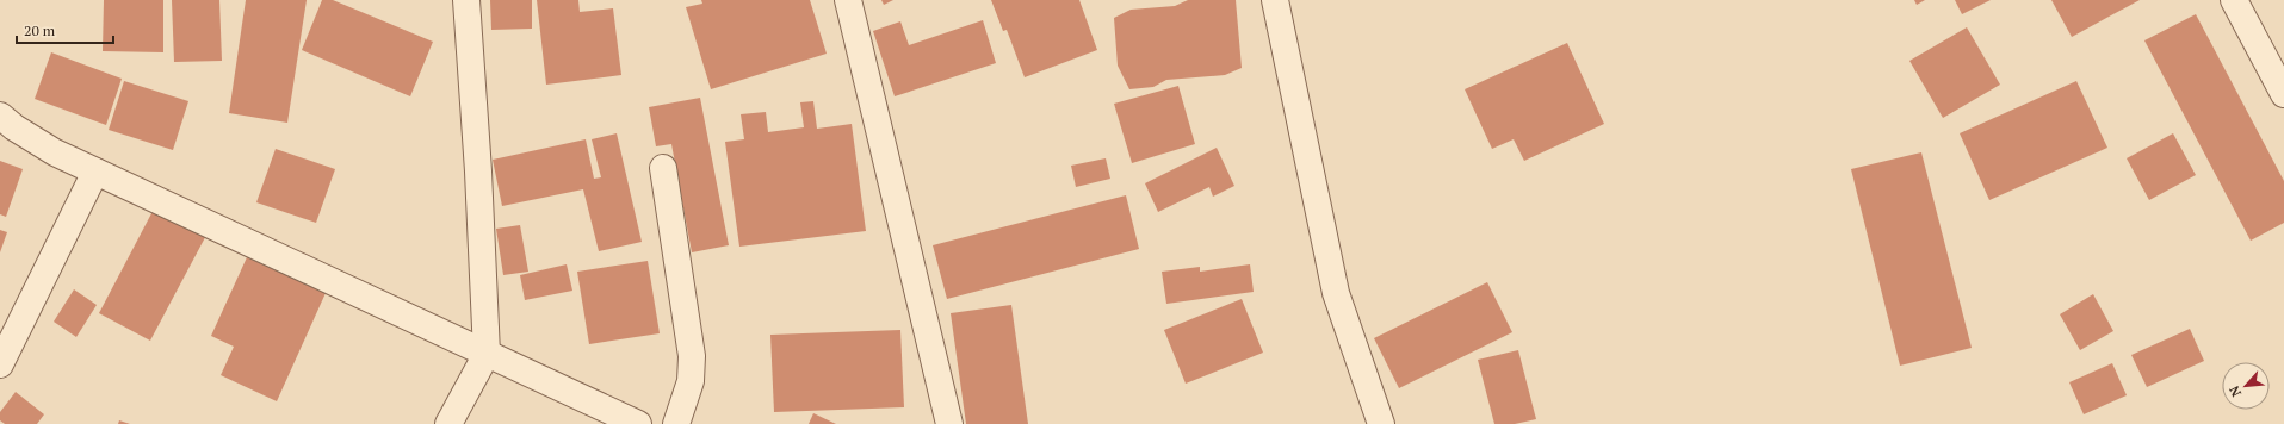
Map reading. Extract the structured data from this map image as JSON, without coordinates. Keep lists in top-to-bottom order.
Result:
{
  "scale_bar": "20 m",
  "north": "bottom left"
}
